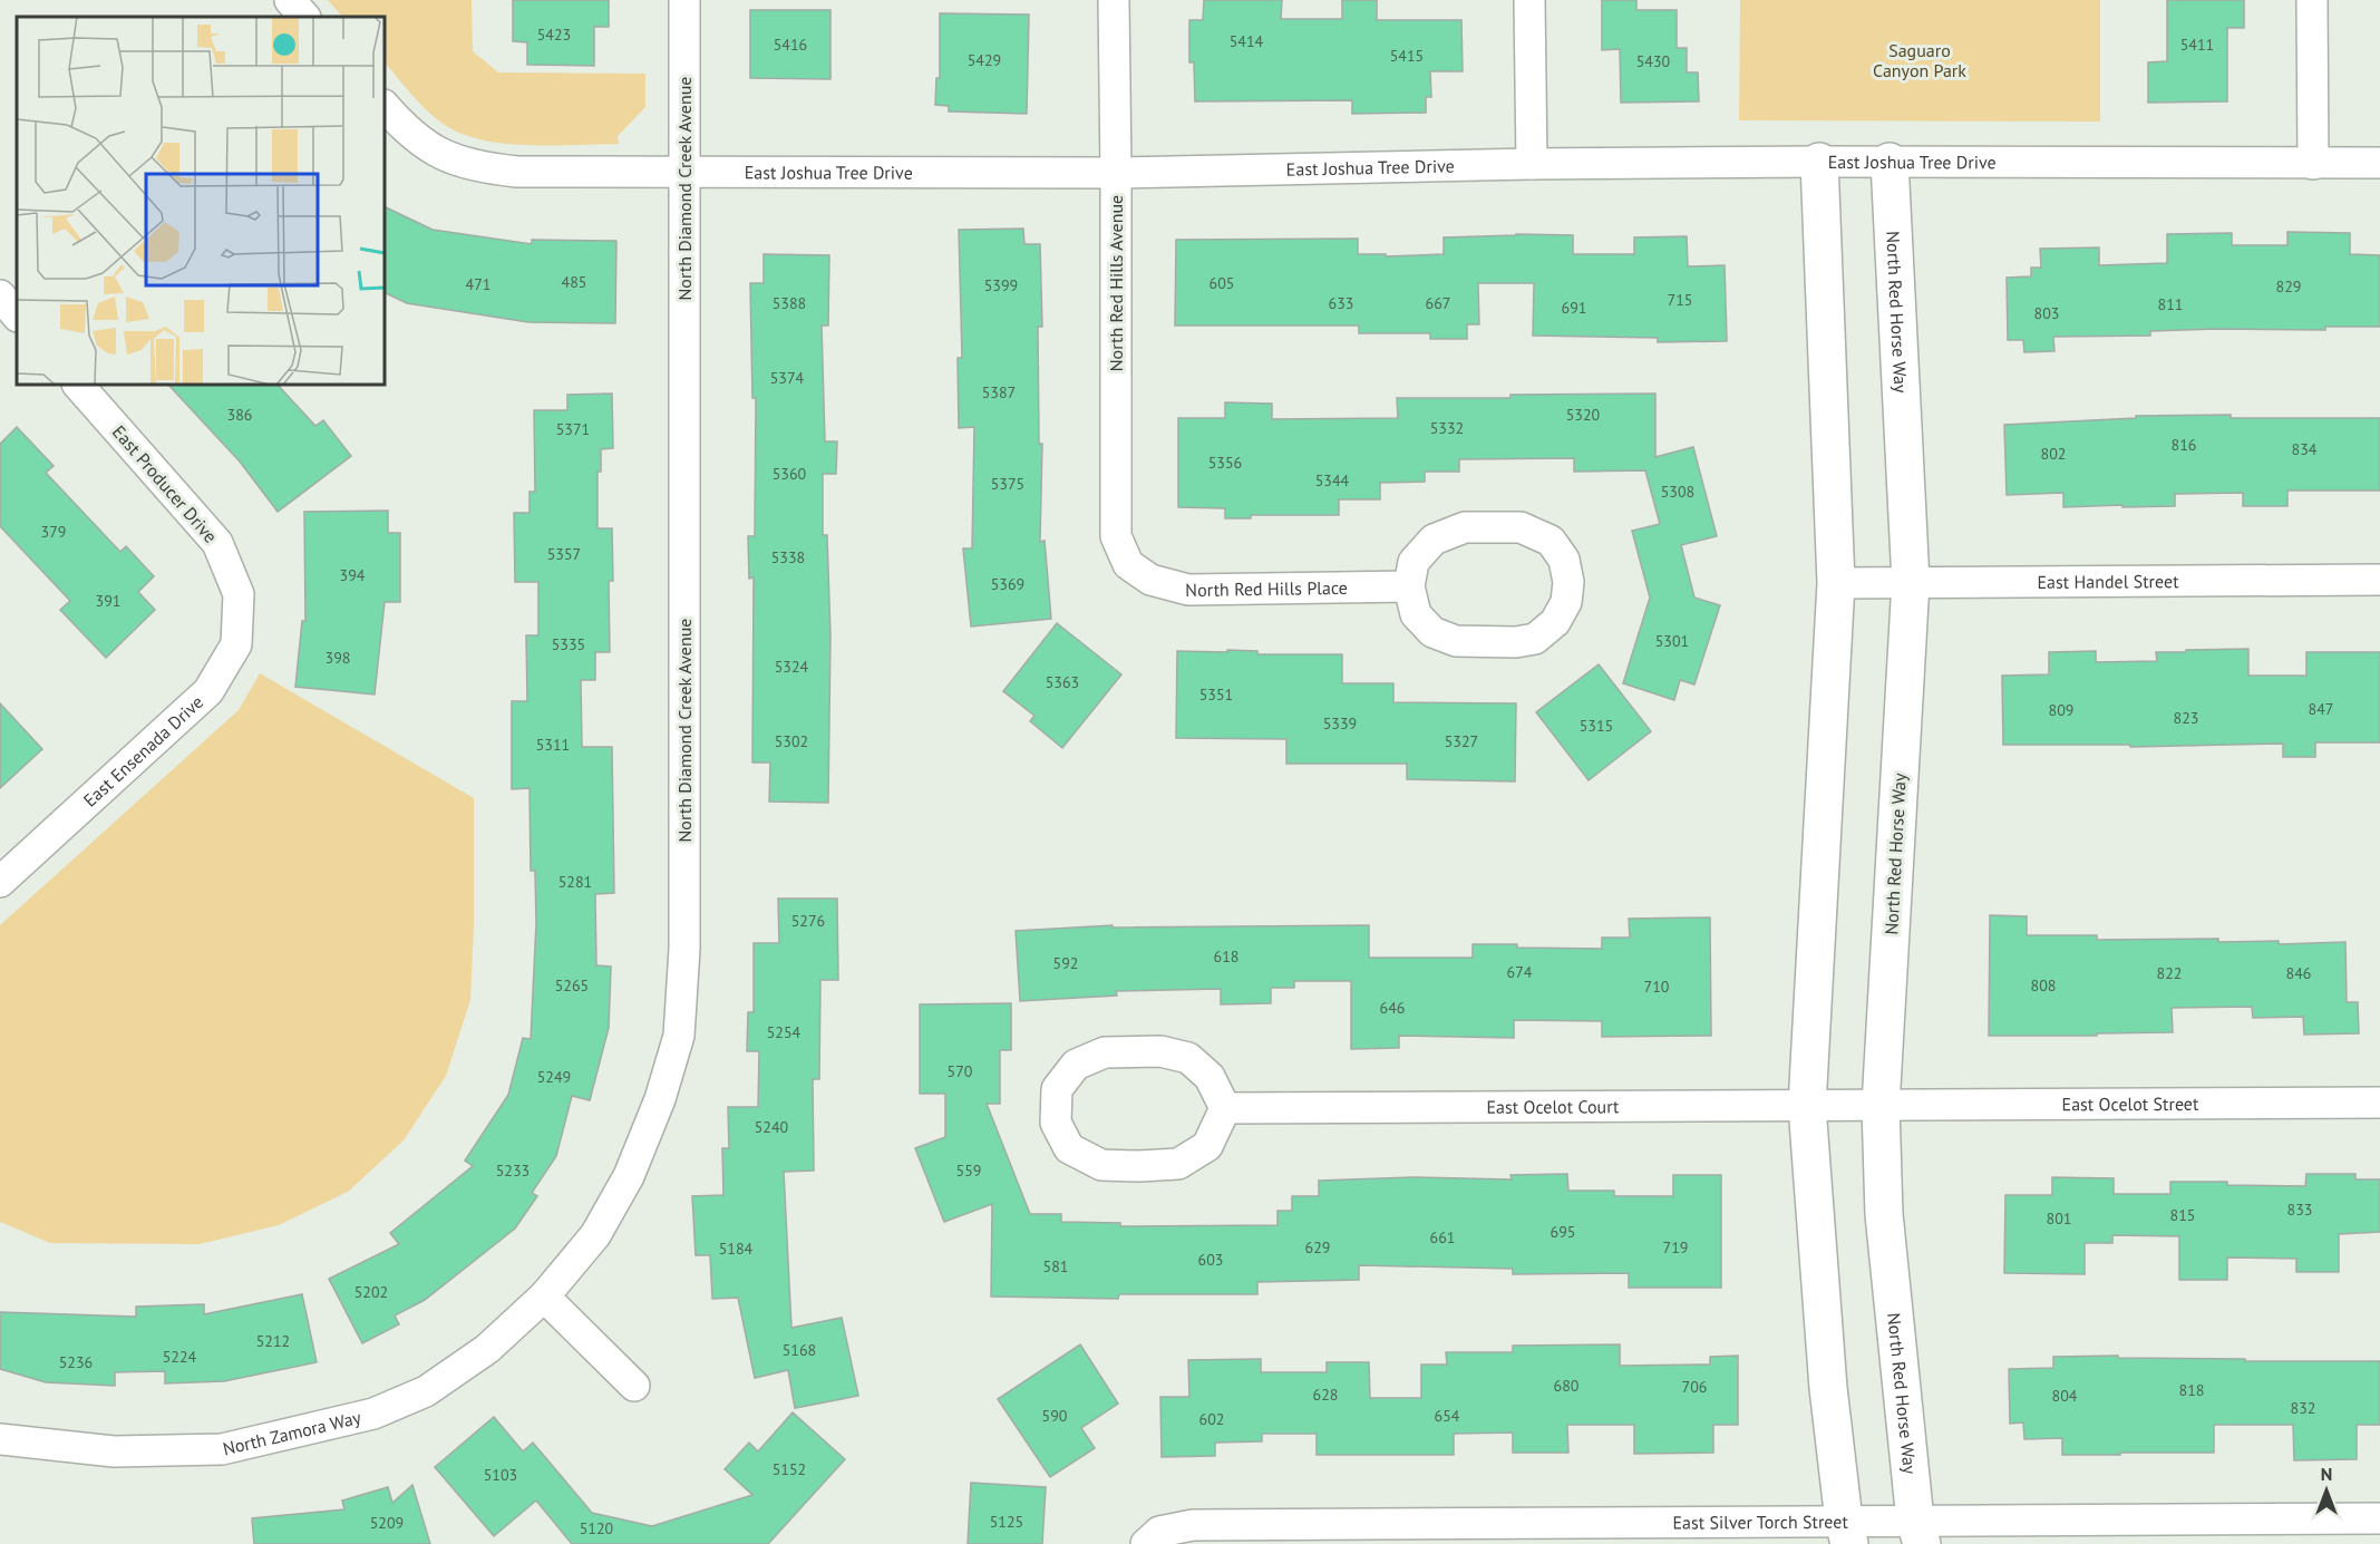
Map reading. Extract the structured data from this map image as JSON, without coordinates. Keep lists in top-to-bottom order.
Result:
{
  "streets": {
    "street": [
      "East Joshua Tree Drive",
      "North Diamond Creek Avenue",
      "North Red Hills Avenue",
      "North Red Horse Way",
      "East Producer Drive",
      "East Handel Street",
      "North Red Hills Place",
      "East Ensenada Drive",
      "East Ocelot Street",
      "East Ocelot Court",
      "North Zamora Way",
      "East Silver Torch Street"
    ]
  },
  "crossings": [
    ["East Joshua Tree Drive", "North Diamond Creek Avenue"],
    ["East Joshua Tree Drive", "North Red Hills Avenue"],
    ["East Joshua Tree Drive", "North Red Horse Way"],
    ["North Diamond Creek Avenue", "North Zamora Way"],
    ["North Red Hills Avenue", "North Red Hills Place"],
    ["North Red Horse Way", "East Handel Street"],
    ["North Red Horse Way", "East Ocelot Street"],
    ["North Red Horse Way", "East Ocelot Court"],
    ["North Red Horse Way", "East Silver Torch Street"],
    ["East Producer Drive", "East Ensenada Drive"],
    ["East Ocelot Street", "East Ocelot Court"]
  ],
  "parks": ["Saguaro Canyon Park"],
  "house_numbers": [
    "5423",
    "5414",
    "5416",
    "5411",
    "5415",
    "5429",
    "5430",
    "485",
    "605",
    "471",
    "5399",
    "829",
    "715",
    "5388",
    "633",
    "667",
    "811",
    "691",
    "803",
    "5374",
    "5387",
    "386",
    "5320",
    "5332",
    "5371",
    "816",
    "834",
    "802",
    "5356",
    "5360",
    "5344",
    "5375",
    "5308",
    "379",
    "5357",
    "5338",
    "394",
    "5369",
    "391",
    "5301",
    "5335",
    "398",
    "5324",
    "5363",
    "5351",
    "847",
    "809",
    "823",
    "5339",
    "5315",
    "5302",
    "5327",
    "5311",
    "5281",
    "5276",
    "618",
    "592",
    "674",
    "822",
    "846",
    "5265",
    "808",
    "710",
    "646",
    "5254",
    "570",
    "5249",
    "5240",
    "5233",
    "559",
    "833",
    "815",
    "801",
    "695",
    "661",
    "629",
    "719",
    "5184",
    "603",
    "581",
    "5202",
    "5212",
    "5168",
    "5224",
    "5236",
    "680",
    "706",
    "818",
    "628",
    "804",
    "832",
    "590",
    "654",
    "602",
    "5152",
    "5103",
    "5125",
    "5209",
    "5120"
  ],
  "north": "top"
}
